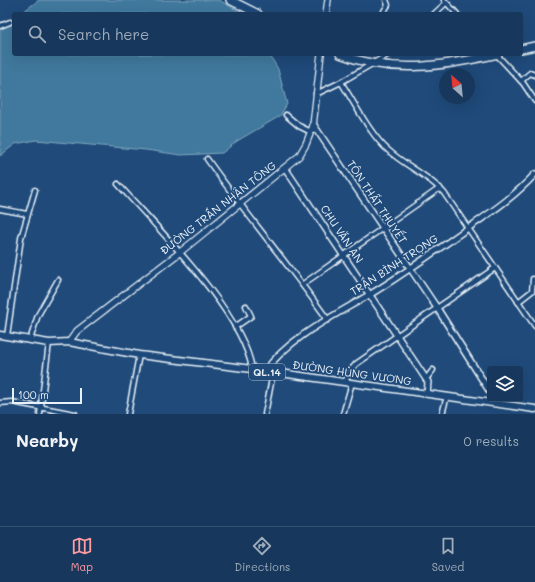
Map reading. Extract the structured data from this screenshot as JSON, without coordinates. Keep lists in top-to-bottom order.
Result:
{
  "streets": {
    "main road": ["ĐƯỜNG TRẦN NHÂN TÔNG", "QL.14", "ĐƯỜNG HÙNG VƯƠNG"],
    "street": ["TÔN THẤT THUYẾT", "CHU VĂN AN", "TRẦN BÌNH TRỌNG"]
  },
  "crossings": [
    ["TÔN THẤT THUYẾT", "ĐƯỜNG TRẦN NHÂN TÔNG"],
    ["TÔN THẤT THUYẾT", "TRẦN BÌNH TRỌNG"],
    ["ĐƯỜNG TRẦN NHÂN TÔNG", "CHU VĂN AN"],
    ["ĐƯỜNG TRẦN NHÂN TÔNG", "ĐƯỜNG HÙNG VƯƠNG"],
    ["CHU VĂN AN", "TRẦN BÌNH TRỌNG"],
    ["TRẦN BÌNH TRỌNG", "ĐƯỜNG HÙNG VƯƠNG"]
  ],
  "scale_bar": "100 m",
  "north": "top left",
  "page": {
    "search": "Search here",
    "scale": "100 m",
    "heading": ["Nearby", "0 results"],
    "nav": ["Map", "Directions", "Saved"]
  }
}
